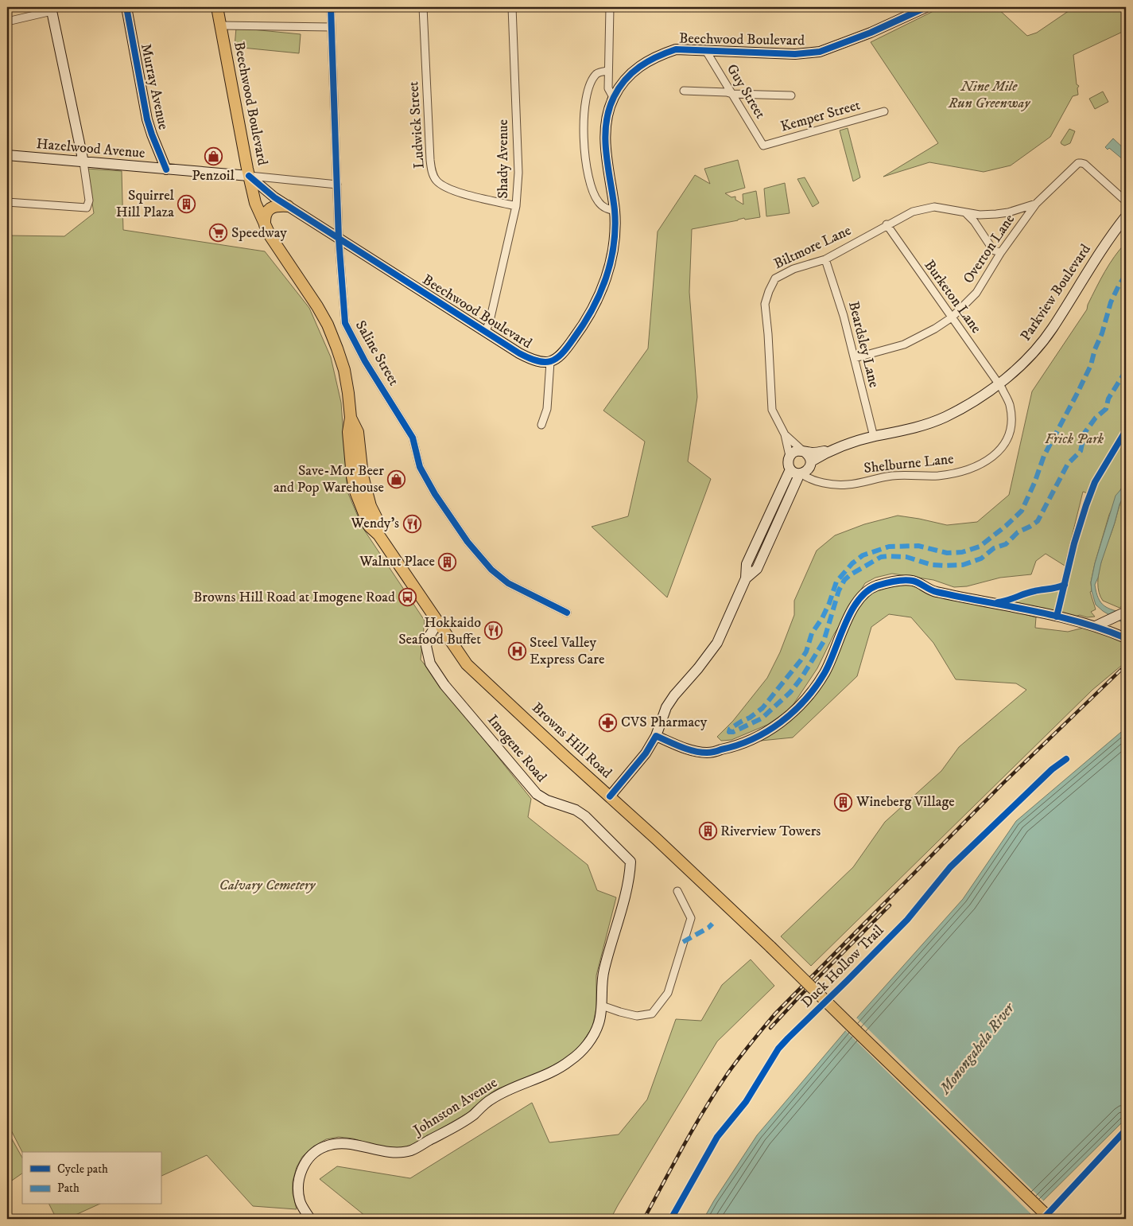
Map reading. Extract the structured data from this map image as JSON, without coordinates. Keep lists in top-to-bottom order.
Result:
{
  "streets": {
    "main road": ["Beechwood Boulevard", "Browns Hill Road"],
    "street": [
      "Murray Avenue",
      "Guy Street",
      "Kemper Street",
      "Ludwick Street",
      "Hazelwood Avenue",
      "Shady Avenue",
      "Biltmore Lane",
      "Overton Lane",
      "Parkview Boulevard",
      "Burketon Lane",
      "Beardsley Lane",
      "Saline Street",
      "Shelburne Lane",
      "Imogene Road",
      "Johnston Avenue"
    ],
    "cycle path": ["Duck Hollow Trail"]
  },
  "crossings": [
    ["Beechwood Boulevard", "Guy Street"],
    ["Beechwood Boulevard", "Hazelwood Avenue"],
    ["Beechwood Boulevard", "Shady Avenue"],
    ["Beechwood Boulevard", "Saline Street"],
    ["Beechwood Boulevard", "Browns Hill Road"],
    ["Murray Avenue", "Hazelwood Avenue"],
    ["Guy Street", "Kemper Street"],
    ["Ludwick Street", "Shady Avenue"],
    ["Hazelwood Avenue", "Saline Street"],
    ["Hazelwood Avenue", "Browns Hill Road"],
    ["Biltmore Lane", "Overton Lane"],
    ["Biltmore Lane", "Burketon Lane"],
    ["Biltmore Lane", "Beardsley Lane"],
    ["Overton Lane", "Burketon Lane"],
    ["Overton Lane", "Beardsley Lane"],
    ["Parkview Boulevard", "Burketon Lane"],
    ["Parkview Boulevard", "Beardsley Lane"],
    ["Parkview Boulevard", "Shelburne Lane"],
    ["Burketon Lane", "Shelburne Lane"],
    ["Browns Hill Road", "Imogene Road"],
    ["Imogene Road", "Johnston Avenue"]
  ],
  "water": ["Monongahela River"],
  "parks": ["Nine Mile Run Greenway", "Frick Park", "Calvary Cemetery"],
  "places": {
    "shop": ["Penzoil", "Save-Mor Beer and Pop Warehouse"],
    "building": [
      "Squirrel Hill Plaza",
      "Walnut Place",
      "Wineberg Village",
      "Riverview Towers"
    ],
    "supermarket": ["Speedway"],
    "restaurant": ["Wendy's", "Hokkaido Seafood Buffet"],
    "bus stop": ["Browns Hill Road at Imogene Road"],
    "hospital": ["Steel Valley Express Care"],
    "pharmacy": ["CVS Pharmacy"]
  },
  "legend": ["Cycle path", "Path"]
}
